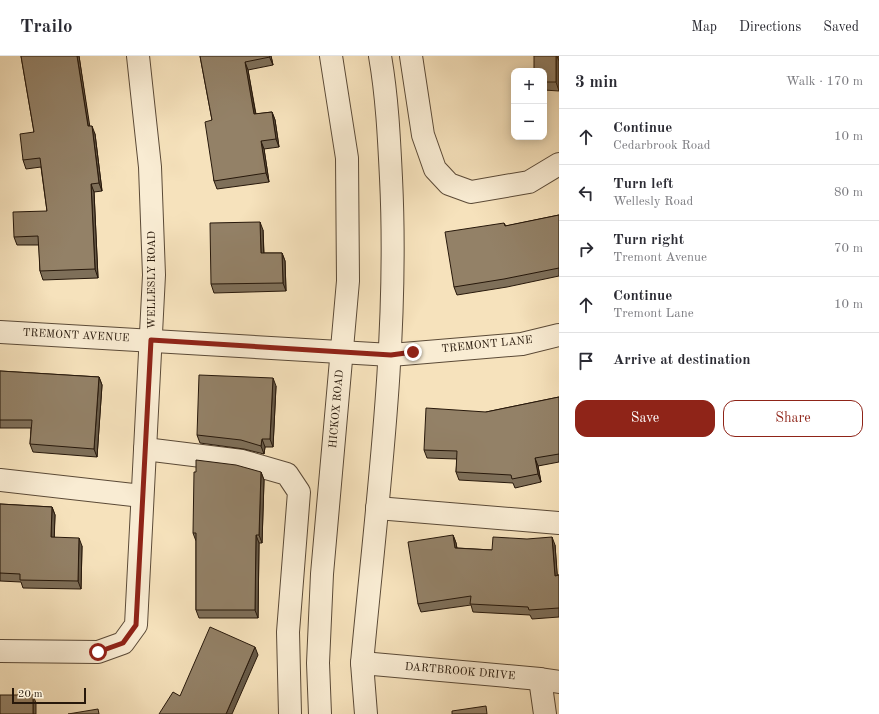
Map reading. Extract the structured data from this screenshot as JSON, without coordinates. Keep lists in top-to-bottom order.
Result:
{
  "streets": {
    "street": [
      "WELLESLY ROAD",
      "TREMONT AVENUE",
      "TREMONT LANE",
      "HICKOX ROAD",
      "DARTBROOK DRIVE"
    ]
  },
  "crossings": [
    ["WELLESLY ROAD", "TREMONT AVENUE"],
    ["TREMONT AVENUE", "TREMONT LANE"],
    ["TREMONT AVENUE", "HICKOX ROAD"]
  ],
  "scale_bar": "20 m",
  "page": {
    "header": "Trailo",
    "nav": ["Map", "Directions", "Saved"],
    "heading": ["3 min", "Walk · 170 m"],
    "map_buttons": ["+", "−"],
    "list": [
      ["Continue", "Cedarbrook Road", "10 m"],
      ["Turn left", "Wellesly Road", "80 m"],
      ["Turn right", "Tremont Avenue", "70 m"],
      ["Continue", "Tremont Lane", "10 m"],
      "Arrive at destination"
    ],
    "buttons": ["Save", "Share"],
    "scale": "20 m"
  }
}
